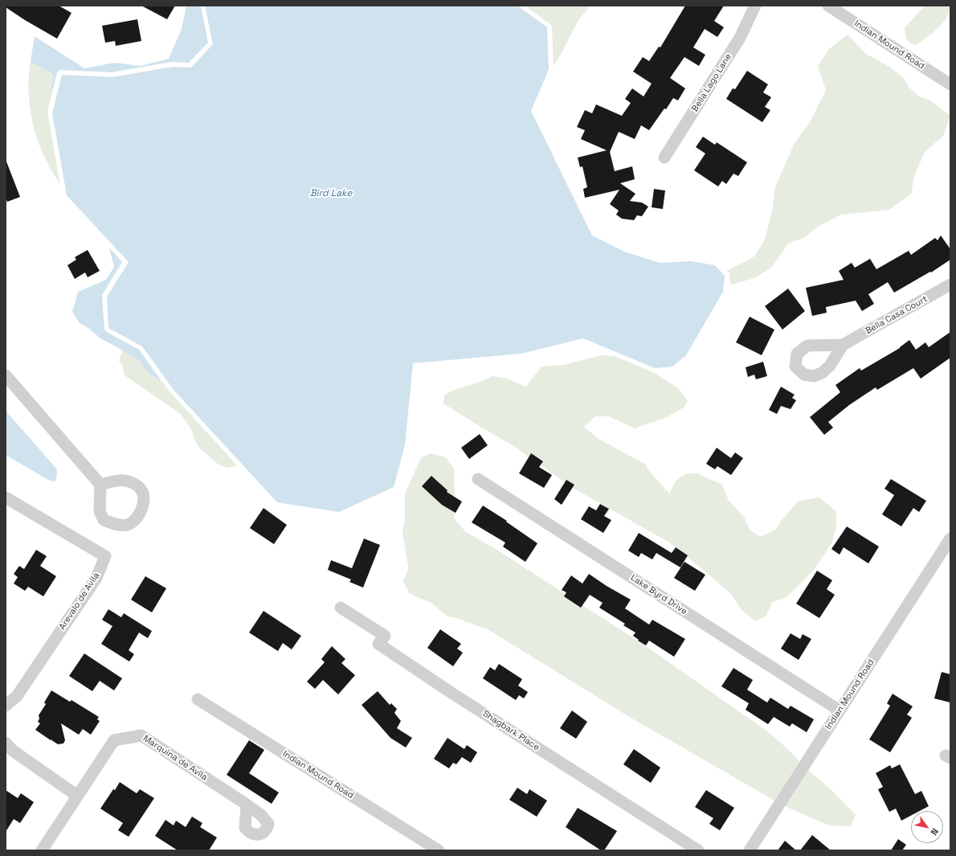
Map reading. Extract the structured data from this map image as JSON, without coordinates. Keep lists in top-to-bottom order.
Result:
{
  "streets": {
    "street": [
      "Indian Mound Road",
      "Bella Lago Lane",
      "Bella Casa Court",
      "Lake Byrd Drive",
      "Arevalo de Avila",
      "Shagbark Place",
      "Marquina de Avila"
    ]
  },
  "crossings": [
    ["Indian Mound Road", "Lake Byrd Drive"]
  ],
  "water": ["Bird Lake"],
  "north": "bottom right"
}
